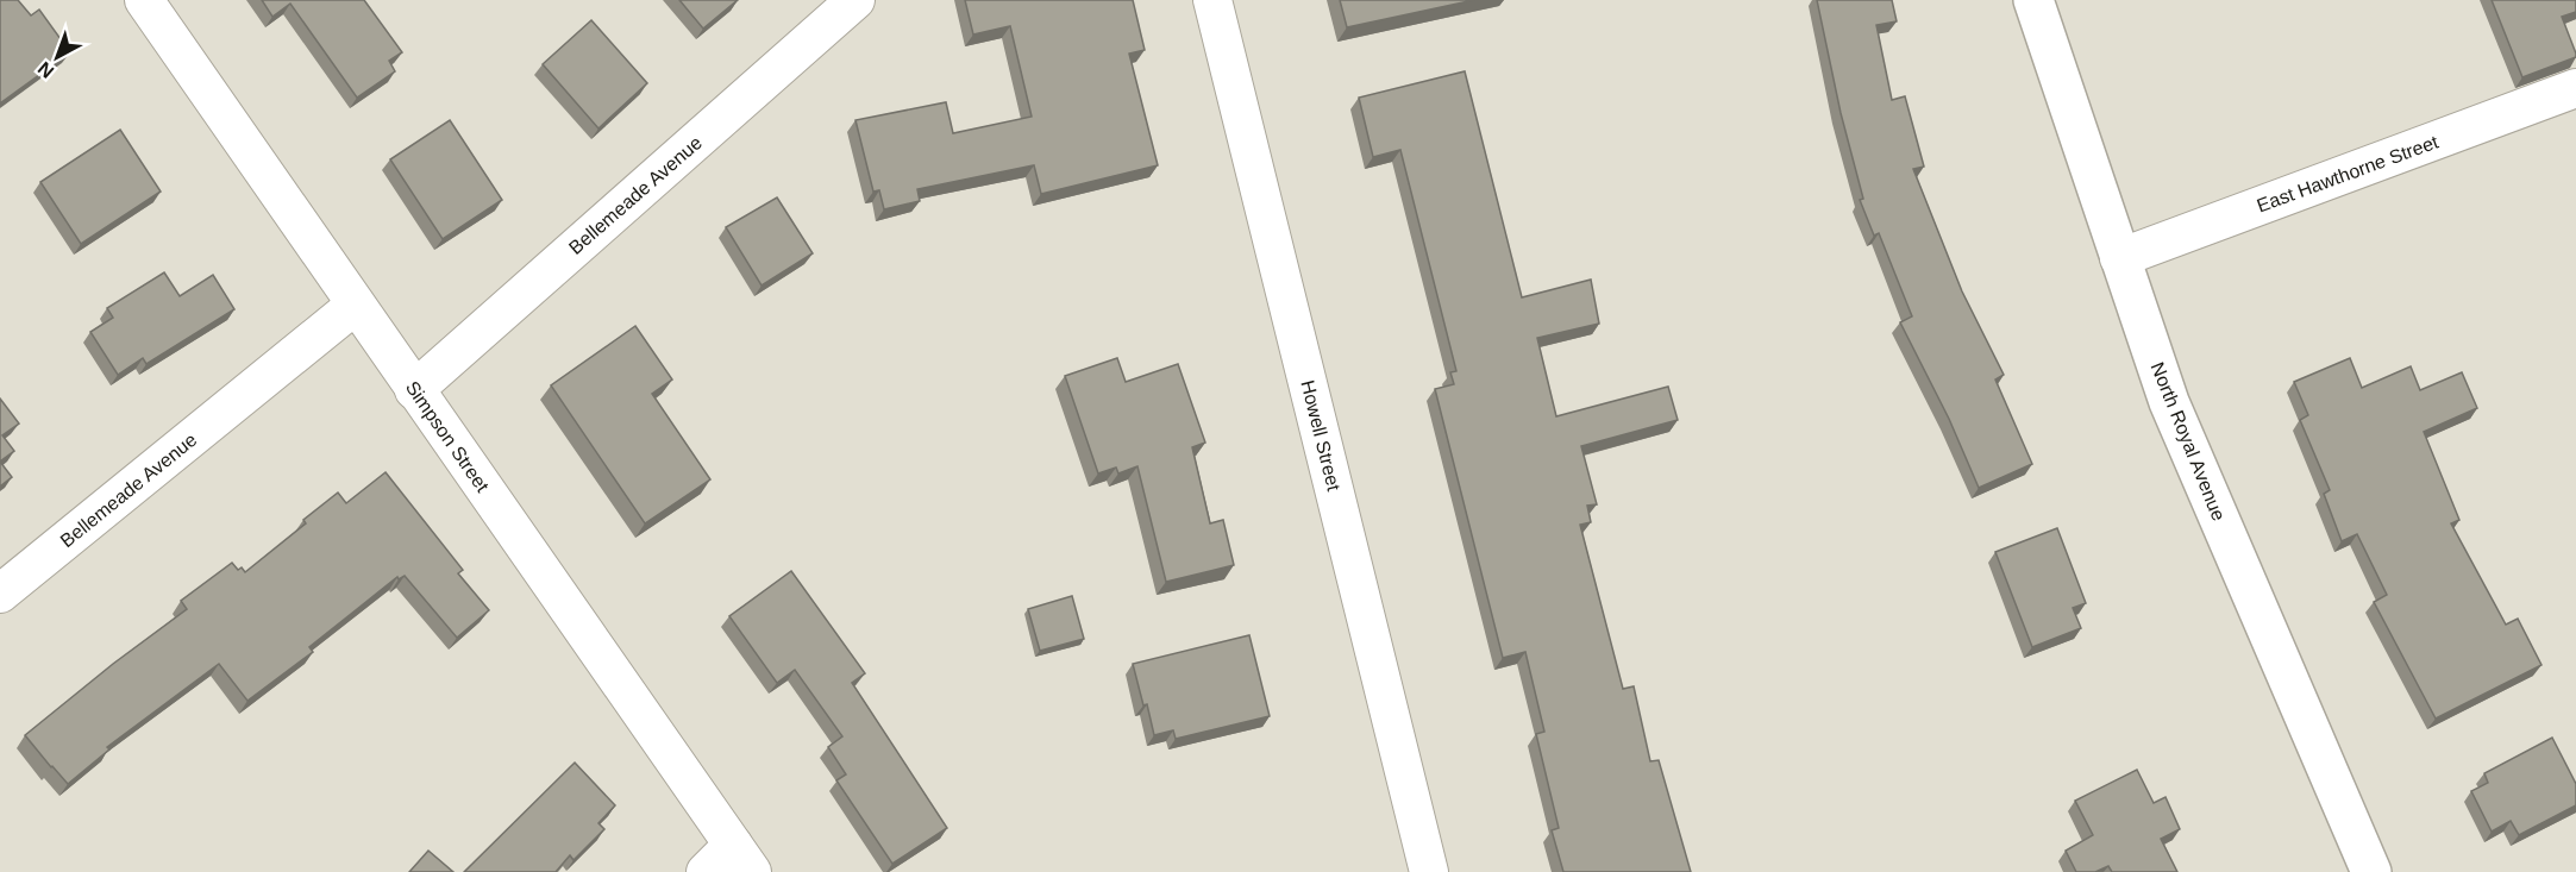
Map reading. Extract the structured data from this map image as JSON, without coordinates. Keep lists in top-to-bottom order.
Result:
{
  "streets": {
    "street": [
      "East Hawthorne Street",
      "Bellemeade Avenue",
      "Howell Street",
      "Simpson Street",
      "North Royal Avenue"
    ]
  },
  "crossings": [
    ["East Hawthorne Street", "North Royal Avenue"],
    ["Bellemeade Avenue", "Simpson Street"]
  ],
  "north": "bottom left"
}
